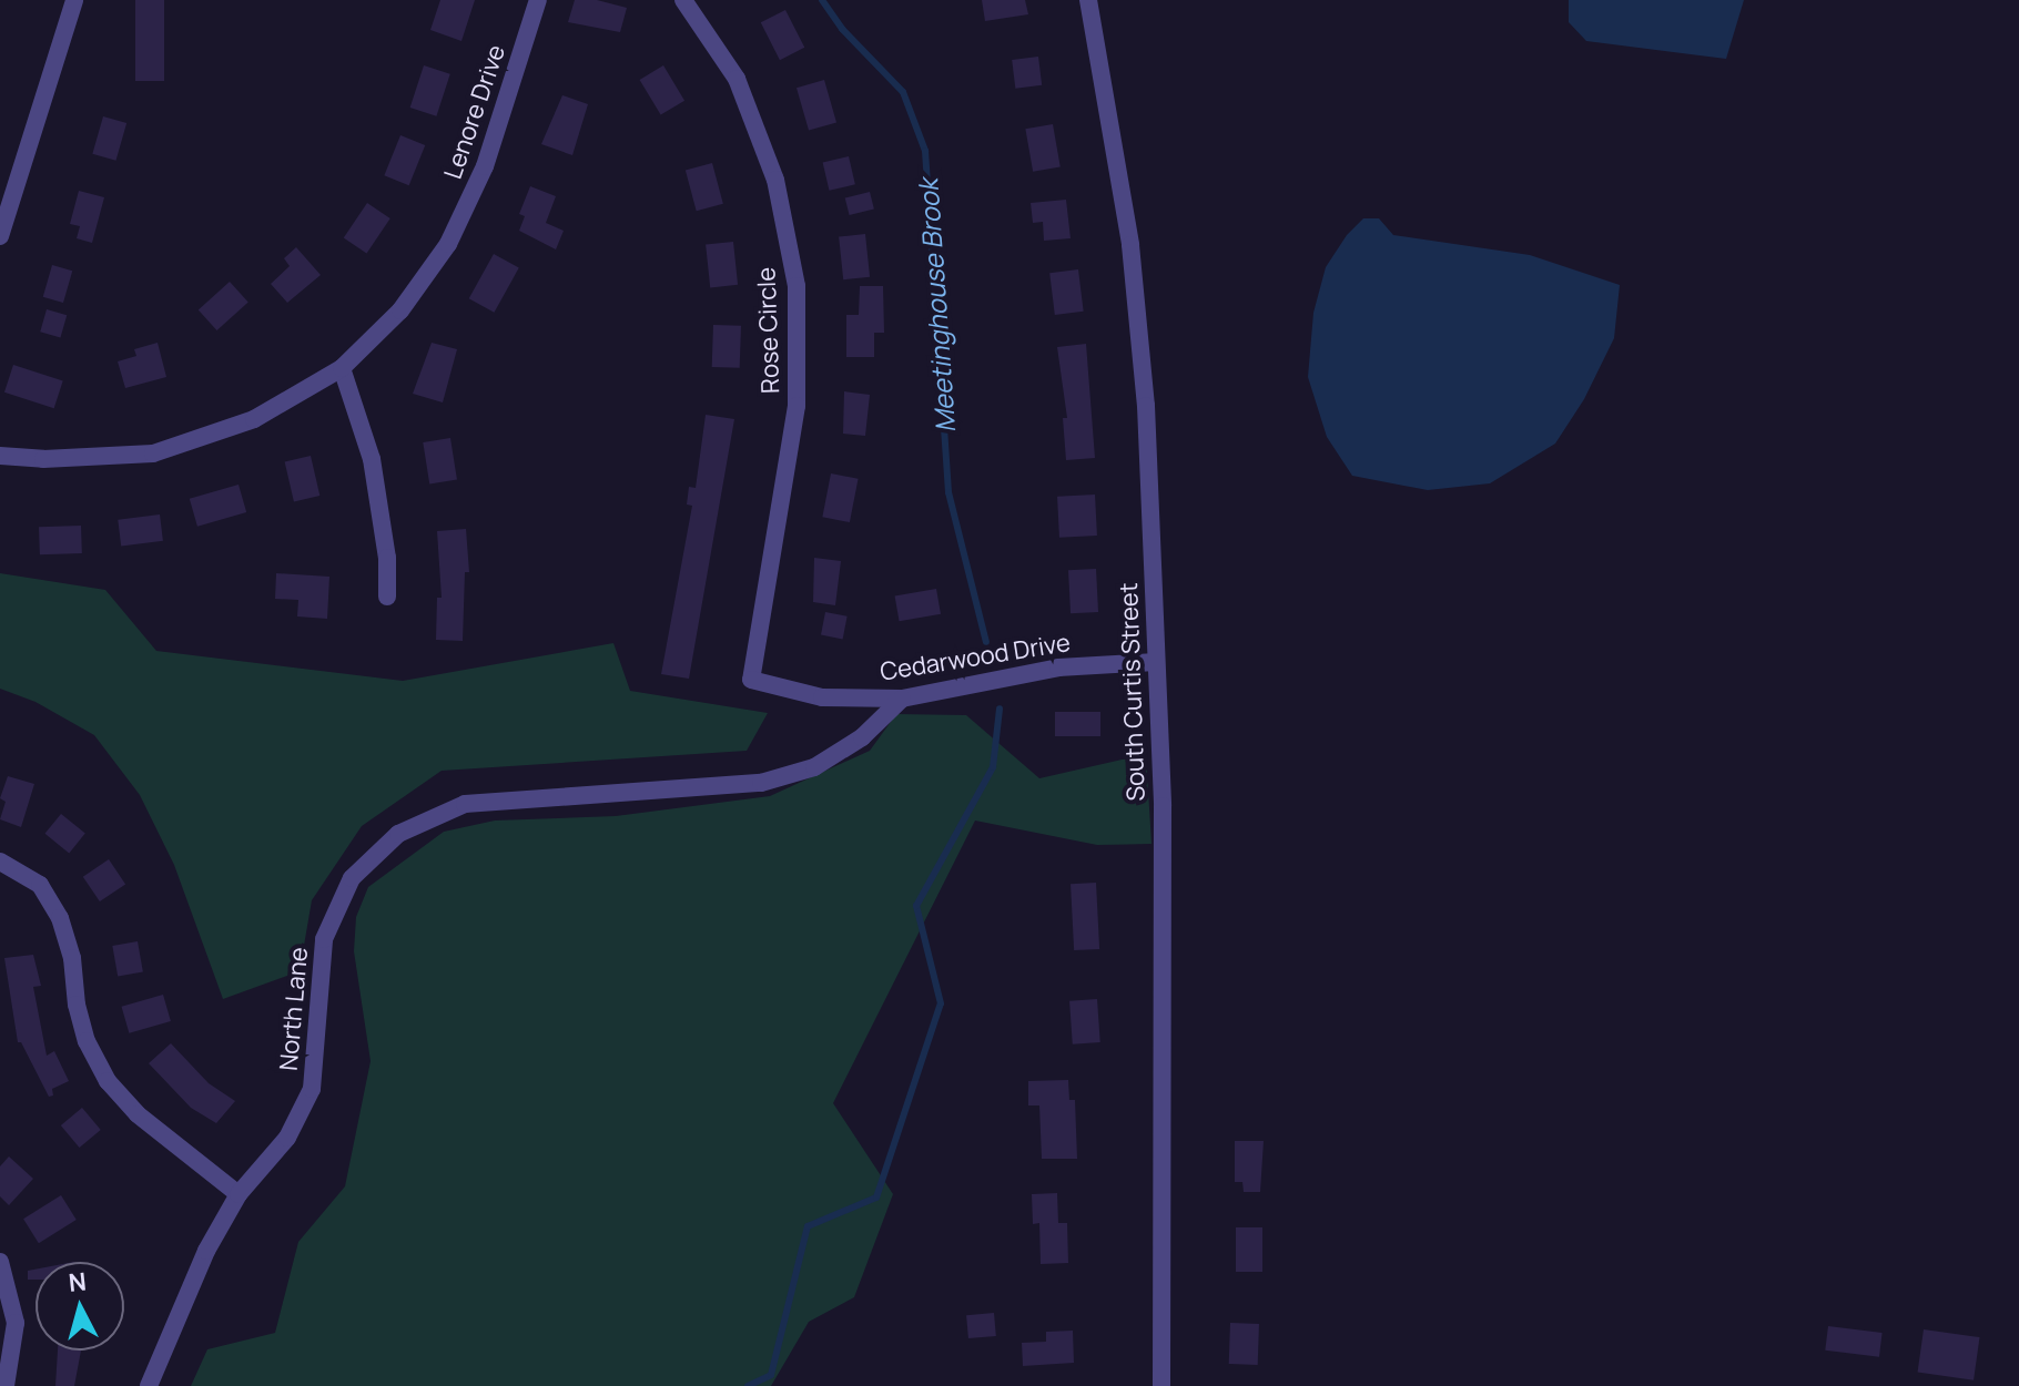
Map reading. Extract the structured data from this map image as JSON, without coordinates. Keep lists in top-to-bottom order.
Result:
{
  "streets": {
    "street": [
      "Lenore Drive",
      "Rose Circle",
      "Cedarwood Drive",
      "South Curtis Street",
      "North Lane"
    ]
  },
  "crossings": [
    ["Rose Circle", "Cedarwood Drive"],
    ["Cedarwood Drive", "South Curtis Street"],
    ["Cedarwood Drive", "North Lane"]
  ],
  "water": ["Meetinghouse Brook"],
  "north": "top"
}
